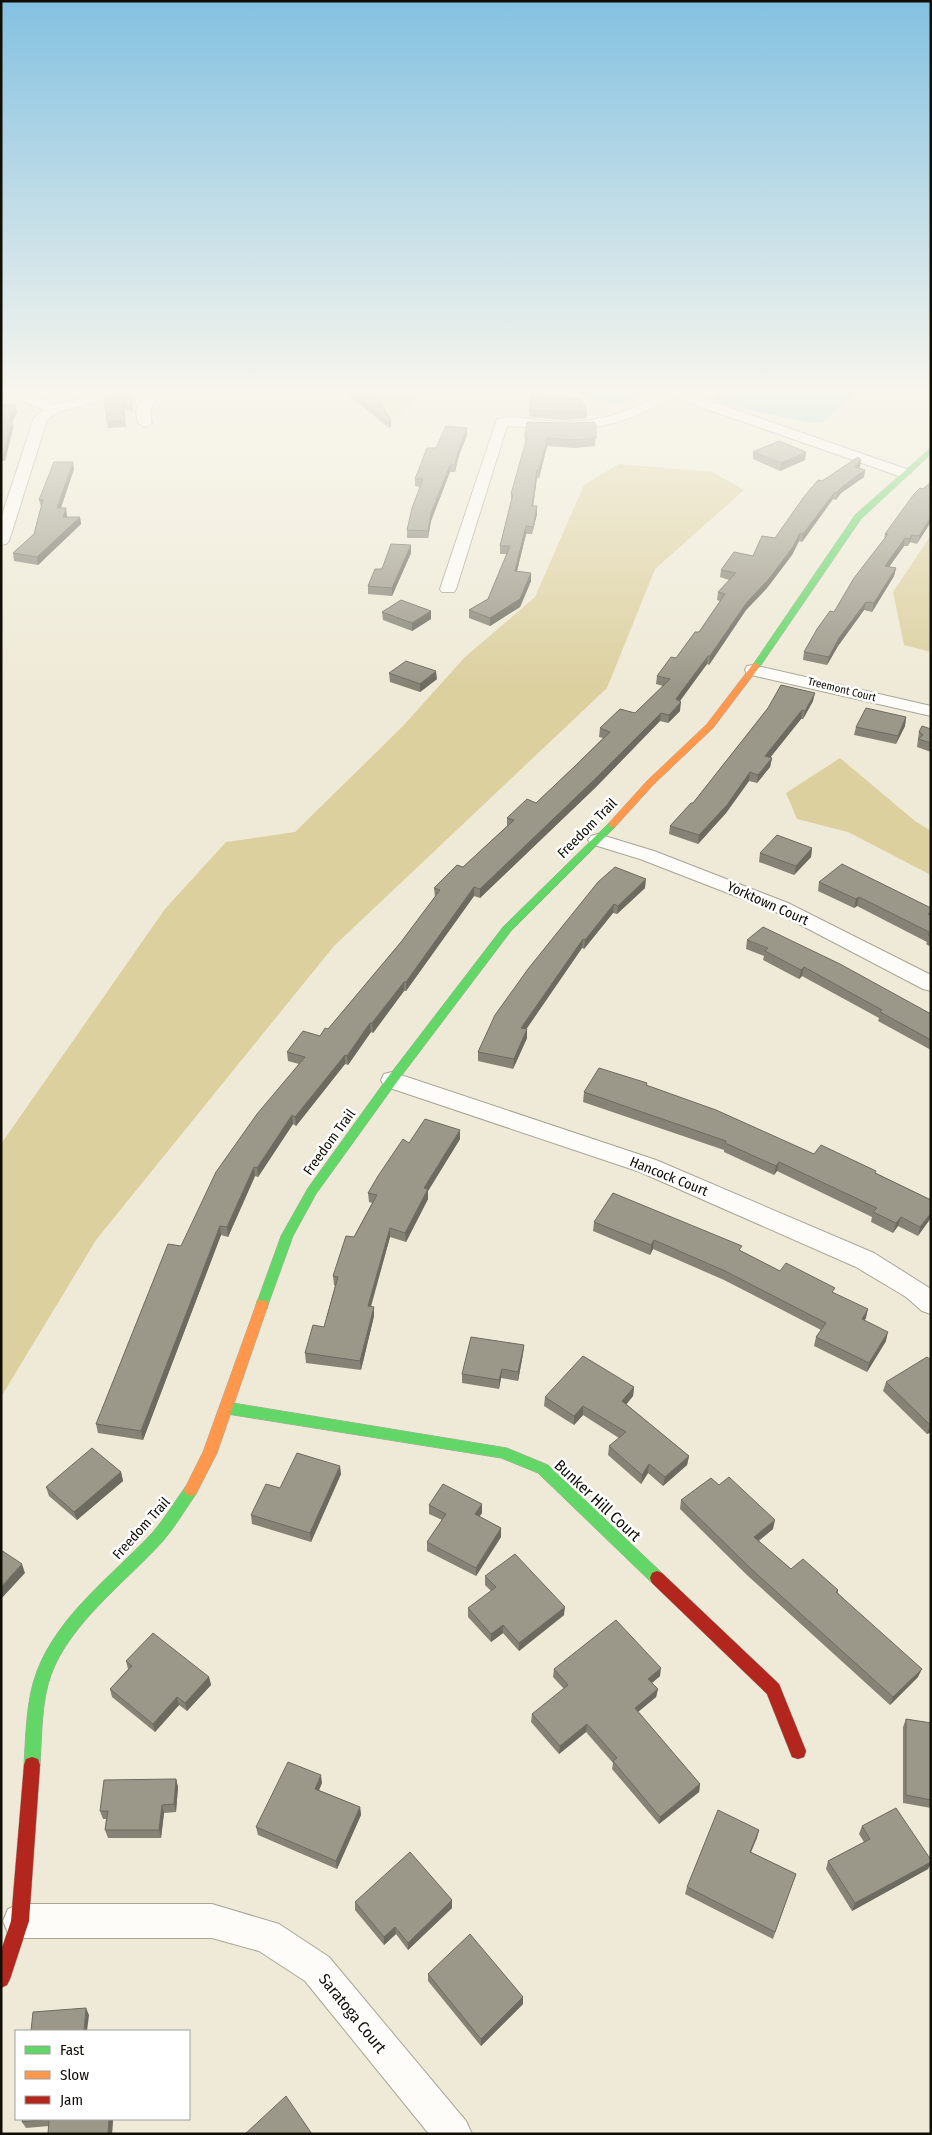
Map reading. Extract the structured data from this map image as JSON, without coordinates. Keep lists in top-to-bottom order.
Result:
{
  "streets": {
    "street": [
      "Treemont Court",
      "Freedom Trail",
      "Yorktown Court",
      "Hancock Court",
      "Bunker Hill Court",
      "Saratoga Court"
    ]
  },
  "crossings": [
    ["Treemont Court", "Freedom Trail"],
    ["Freedom Trail", "Yorktown Court"],
    ["Freedom Trail", "Hancock Court"],
    ["Freedom Trail", "Bunker Hill Court"],
    ["Freedom Trail", "Saratoga Court"]
  ],
  "legend": ["Fast", "Slow", "Jam"]
}
